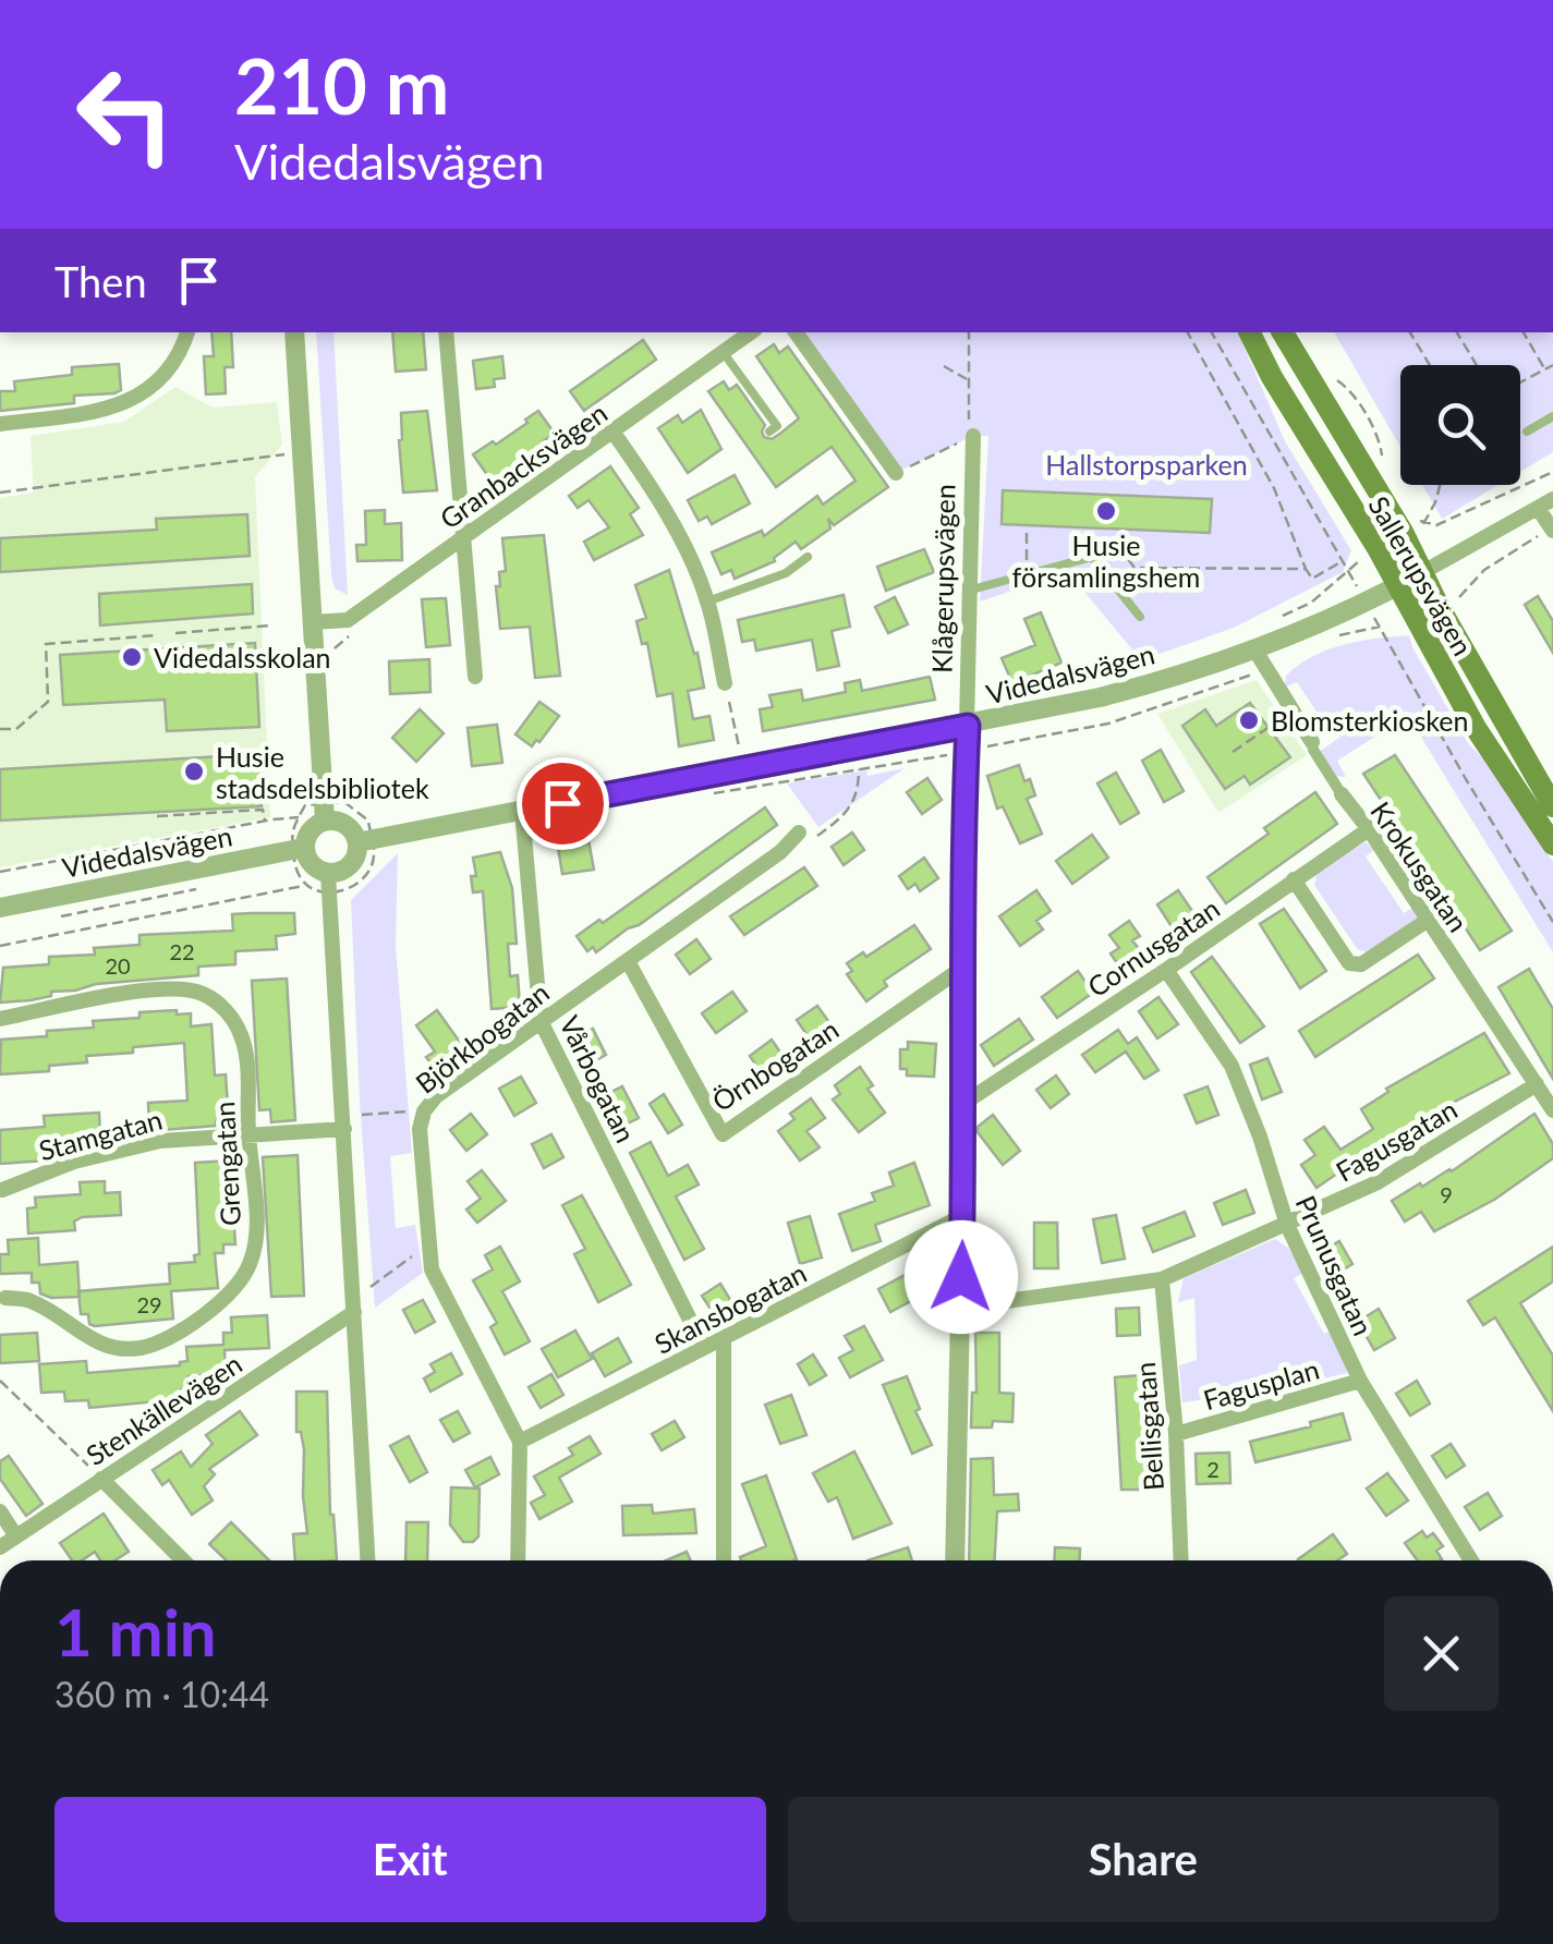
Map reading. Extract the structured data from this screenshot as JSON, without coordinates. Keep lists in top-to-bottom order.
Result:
{
  "streets": {
    "main road": ["Sallerupsvägen"],
    "street": [
      "Granbacksvägen",
      "Klågerupsvägen",
      "Videdalsvägen",
      "Krokusgatan",
      "Cornusgatan",
      "Björkbogatan",
      "Örnbogatan",
      "Vårbogatan",
      "Stamgatan",
      "Fagusgatan",
      "Grengatan",
      "Prunusgatan",
      "Skansbogatan",
      "Fagusplan",
      "Stenkällevägen",
      "Bellisgatan"
    ]
  },
  "crossings": [
    ["Sallerupsvägen", "Videdalsvägen"],
    ["Klågerupsvägen", "Videdalsvägen"],
    ["Klågerupsvägen", "Cornusgatan"],
    ["Klågerupsvägen", "Örnbogatan"],
    ["Klågerupsvägen", "Fagusgatan"],
    ["Klågerupsvägen", "Skansbogatan"],
    ["Videdalsvägen", "Krokusgatan"],
    ["Videdalsvägen", "Vårbogatan"],
    ["Krokusgatan", "Cornusgatan"],
    ["Krokusgatan", "Fagusgatan"],
    ["Cornusgatan", "Prunusgatan"],
    ["Björkbogatan", "Örnbogatan"],
    ["Björkbogatan", "Vårbogatan"],
    ["Björkbogatan", "Skansbogatan"],
    ["Vårbogatan", "Skansbogatan"],
    ["Stamgatan", "Grengatan"],
    ["Fagusgatan", "Prunusgatan"],
    ["Fagusgatan", "Bellisgatan"],
    ["Prunusgatan", "Fagusplan"],
    ["Fagusplan", "Bellisgatan"]
  ],
  "parks": ["Hallstorpsparken"],
  "places": [
    "Husie församlingshem",
    "Videdalsskolan",
    "Blomsterkiosken",
    "Husie stadsdelsbibliotek"
  ],
  "house_numbers": [
    "22",
    "20",
    "9",
    "29",
    "2"
  ],
  "page": {
    "turn": ["210 m", "Videdalsvägen"],
    "then": "Then",
    "heading": ["1 min", "360 m · 10:44"],
    "buttons": ["Exit", "Share"]
  }
}
